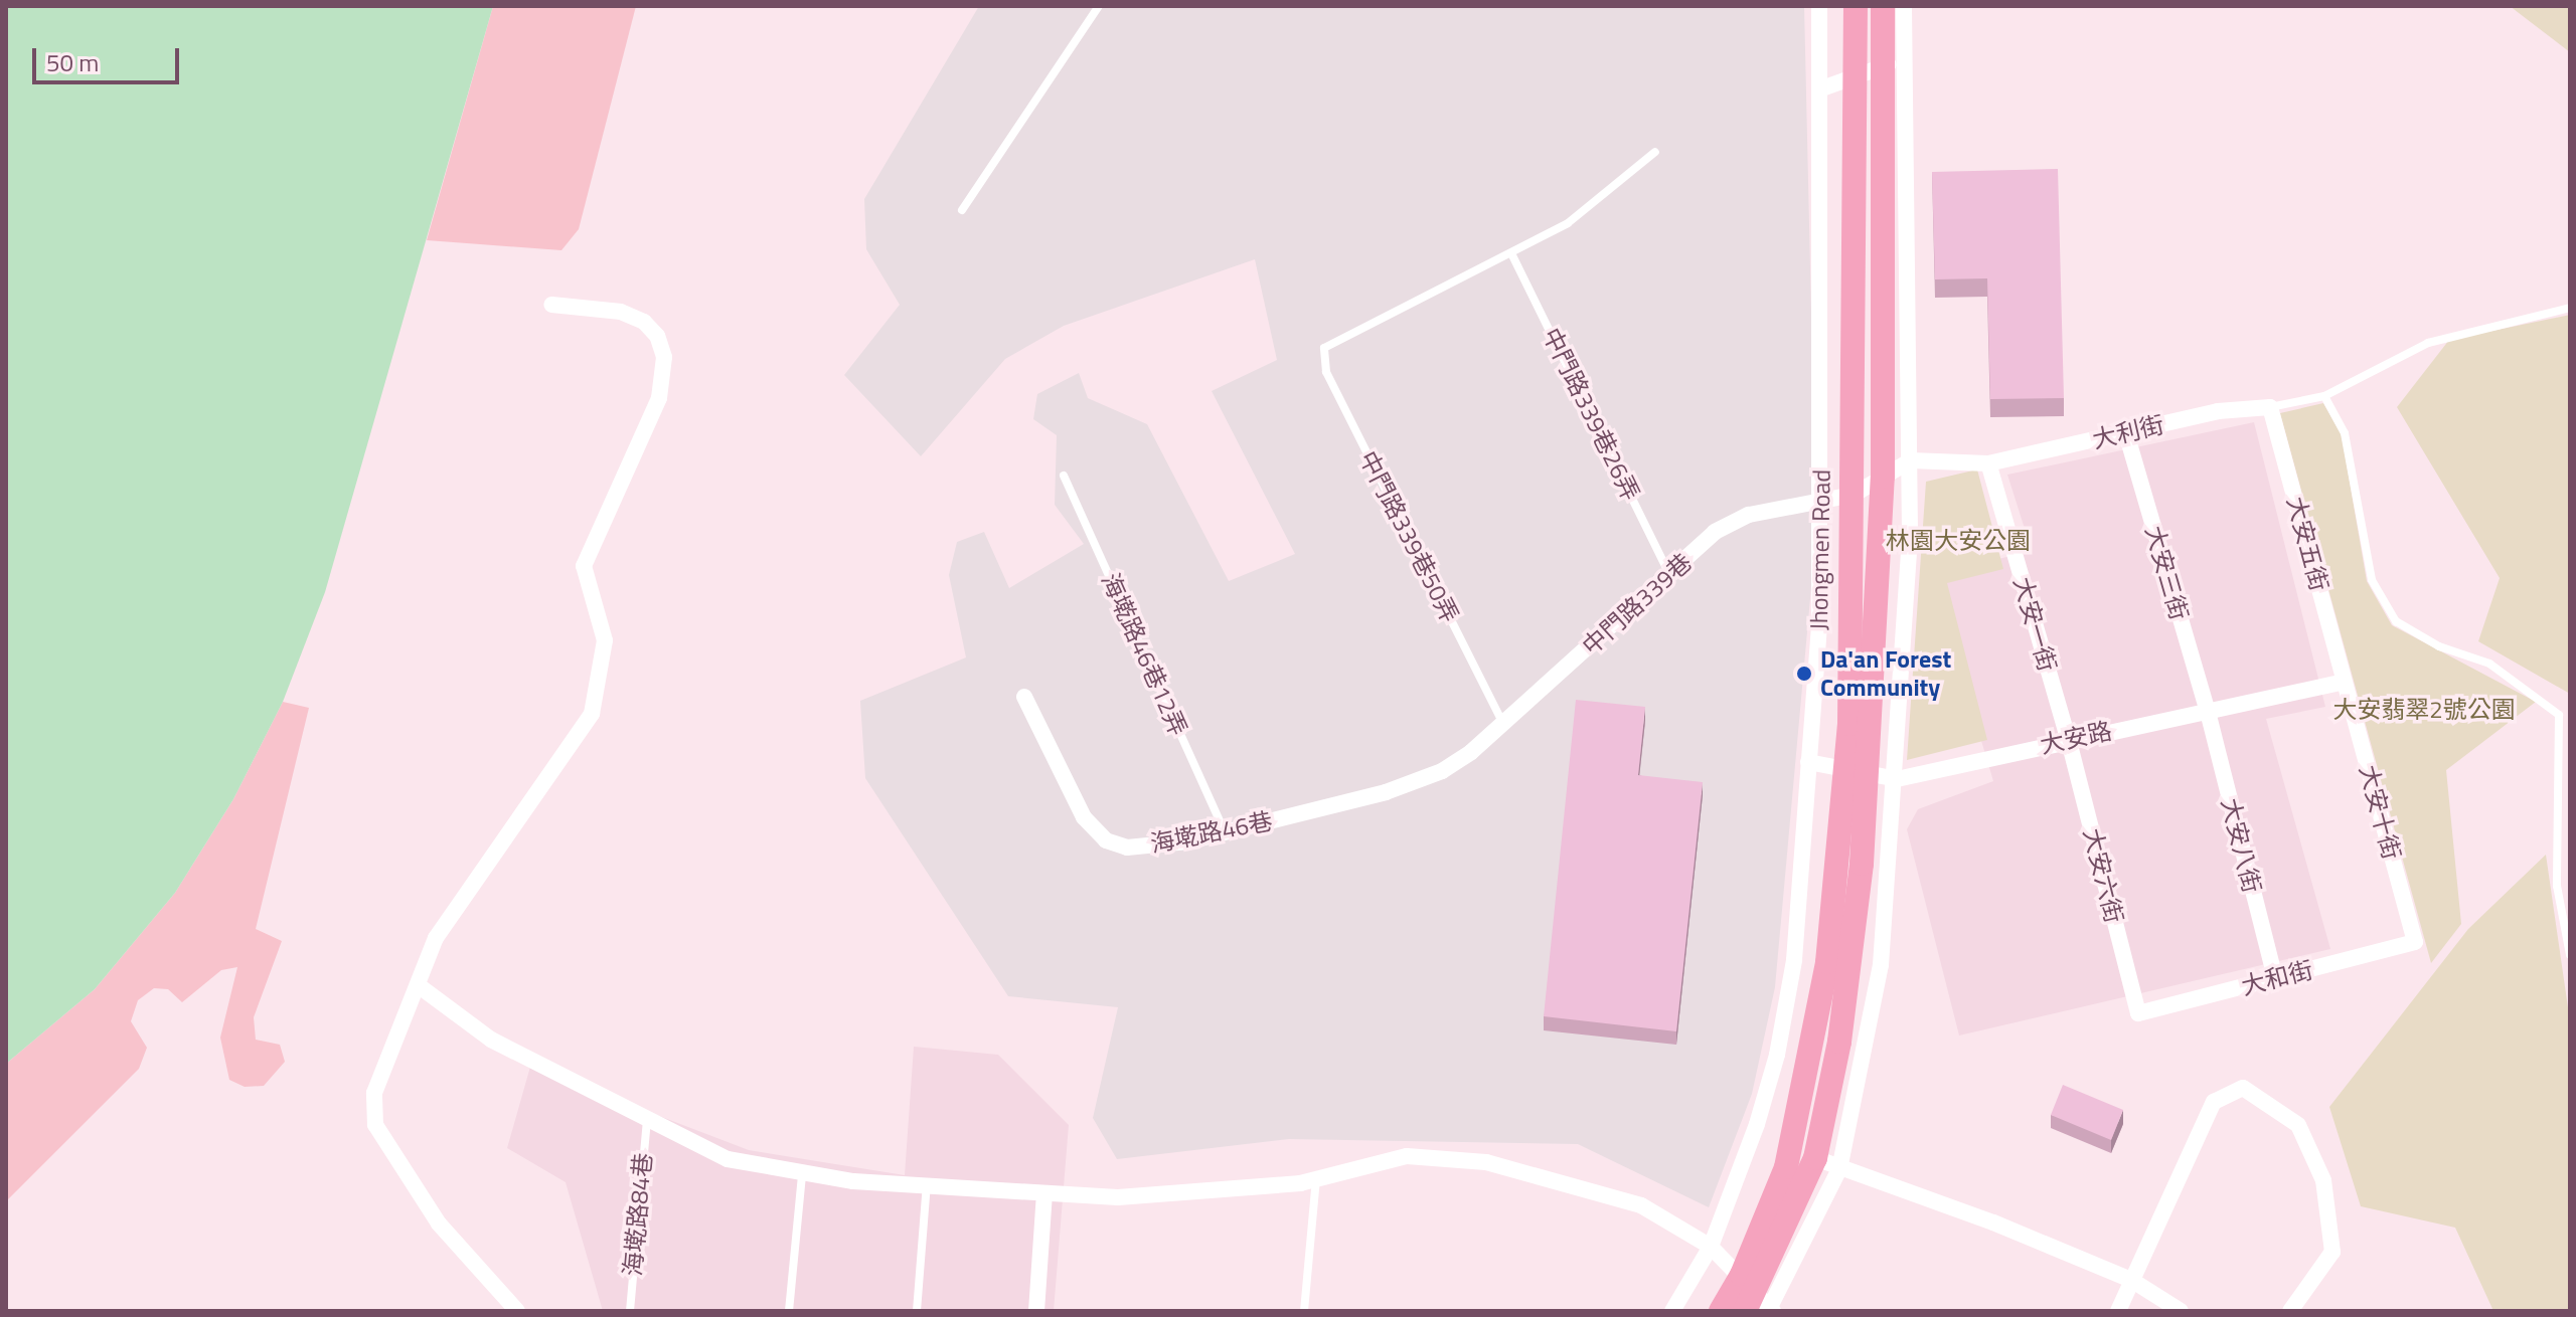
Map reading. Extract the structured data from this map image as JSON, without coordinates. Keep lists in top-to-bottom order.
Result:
{
  "streets": {
    "main road": ["Jhongmen Road"],
    "street": [
      "大利街",
      "大安五街",
      "大安三街",
      "中門路339巷",
      "大安一街",
      "大安路",
      "大安十街",
      "海墘路46巷",
      "大安八街",
      "大安六街",
      "大和街"
    ],
    "lane": [
      "中門路339巷26弄",
      "中門路339巷50弄",
      "海墘路46巷12弄",
      "海墘路84巷"
    ]
  },
  "crossings": [
    ["中門路339巷26弄", "中門路339巷50弄"],
    ["中門路339巷26弄", "中門路339巷"],
    ["大利街", "大安五街"],
    ["大利街", "Jhongmen Road"],
    ["大利街", "大安三街"],
    ["大利街", "中門路339巷"],
    ["大利街", "大安一街"],
    ["中門路339巷50弄", "中門路339巷"],
    ["大安五街", "大安路"],
    ["大安五街", "大安十街"],
    ["Jhongmen Road", "中門路339巷"],
    ["Jhongmen Road", "大安路"],
    ["大安三街", "大安路"],
    ["大安三街", "大安八街"],
    ["中門路339巷", "海墘路46巷"],
    ["大安一街", "大安路"],
    ["大安一街", "大安六街"],
    ["海墘路46巷12弄", "海墘路46巷"],
    ["大安路", "大安十街"],
    ["大安路", "大安八街"],
    ["大安路", "大安六街"],
    ["大安十街", "大和街"],
    ["大安八街", "大和街"],
    ["大安六街", "大和街"]
  ],
  "parks": ["林園大安公園", "大安翡翠2號公園"],
  "places": ["Da'an Forest Community"],
  "scale_bar": "50 m"
}
